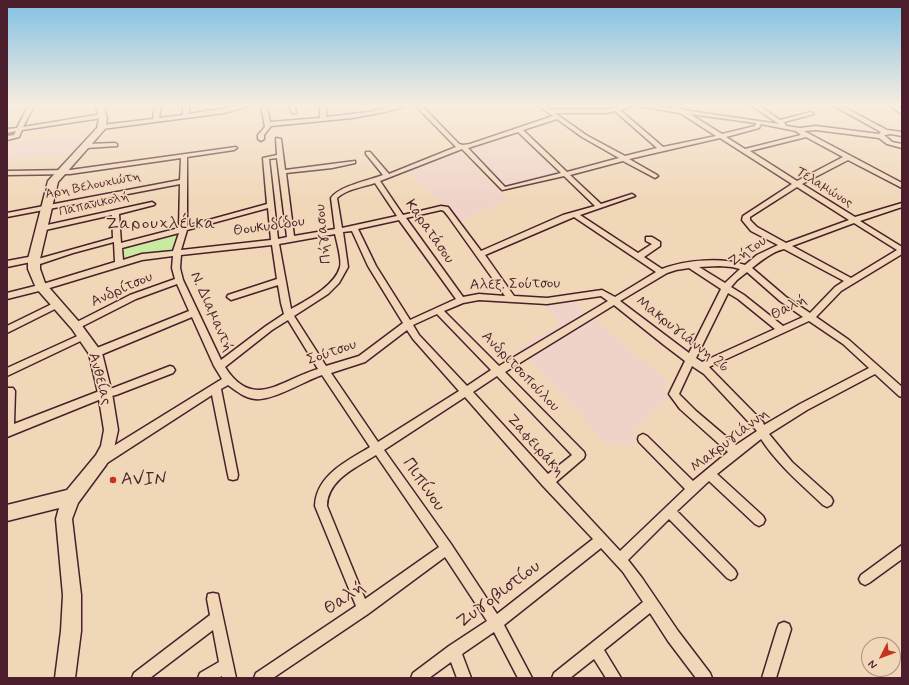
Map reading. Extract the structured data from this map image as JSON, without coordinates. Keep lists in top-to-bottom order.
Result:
{
  "streets": {
    "main road": ["Ανθείας"],
    "street": [
      "Άρη Βελουχιώτη",
      "Τελαμώνος",
      "Παπανικολή",
      "Θουκυδίδου",
      "Καρατάσου",
      "Πήγασου",
      "Ζήτου",
      "Αλεξ. Σούτσου",
      "Ανδρίτσου",
      "Θαλή",
      "Ν. Διαμαντή",
      "Μακρυγιάννη 26",
      "Σούτσου",
      "Ανδριτσοπούλου",
      "Μακρυγιάννη",
      "Ζαφειράκη",
      "Πιπίνου",
      "Ζυγοβιστίου"
    ]
  },
  "crossings": [
    ["Άρη Βελουχιώτη", "Παπανικολή"],
    ["Άρη Βελουχιώτη", "Ν. Διαμαντή"],
    ["Τελαμώνος", "Ζήτου"],
    ["Τελαμώνος", "Θαλή"],
    ["Θουκυδίδου", "Καρατάσου"],
    ["Θουκυδίδου", "Πήγασου"],
    ["Θουκυδίδου", "Ν. Διαμαντή"],
    ["Θουκυδίδου", "Ανθείας"],
    ["Θουκυδίδου", "Ζαφειράκη"],
    ["Θουκυδίδου", "Πιπίνου"],
    ["Καρατάσου", "Πήγασου"],
    ["Καρατάσου", "Αλεξ. Σούτσου"],
    ["Καρατάσου", "Σούτσου"],
    ["Πήγασου", "Ν. Διαμαντή"],
    ["Πήγασου", "Πιπίνου"],
    ["Ζήτου", "Μακρυγιάννη 26"],
    ["Ζήτου", "Μακρυγιάννη"],
    ["Αλεξ. Σούτσου", "Μακρυγιάννη 26"],
    ["Αλεξ. Σούτσου", "Σούτσου"],
    ["Ανδρίτσου", "Ν. Διαμαντή"],
    ["Ανδρίτσου", "Ανθείας"],
    ["Θαλή", "Μακρυγιάννη 26"],
    ["Θαλή", "Πιπίνου"],
    ["Ν. Διαμαντή", "Σούτσου"],
    ["Μακρυγιάννη 26", "Μακρυγιάννη"],
    ["Σούτσου", "Ανδριτσοπούλου"],
    ["Σούτσου", "Ζαφειράκη"],
    ["Σούτσου", "Πιπίνου"],
    ["Ανδριτσοπούλου", "Ζαφειράκη"],
    ["Μακρυγιάννη", "Ζαφειράκη"],
    ["Ζαφειράκη", "Ζυγοβιστίου"],
    ["Πιπίνου", "Ζυγοβιστίου"]
  ],
  "districts": ["Ζαρουχλέικα"],
  "places": ["AVIN"],
  "north": "bottom left"
}
